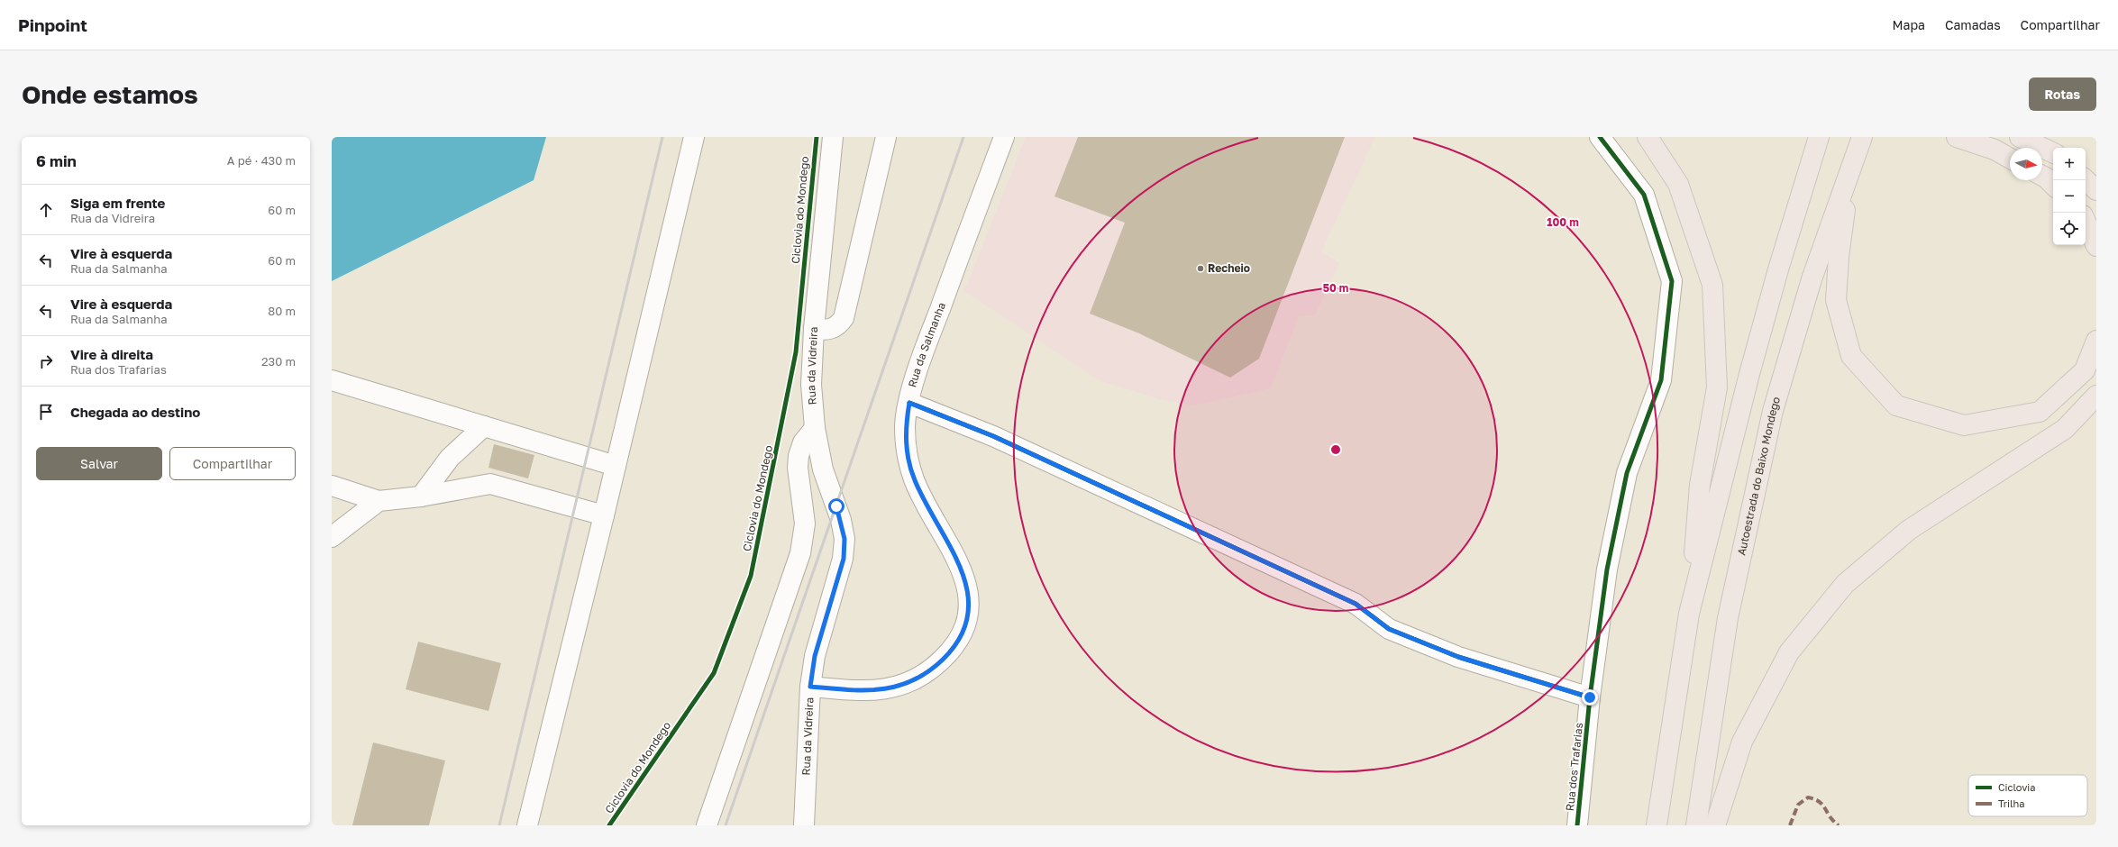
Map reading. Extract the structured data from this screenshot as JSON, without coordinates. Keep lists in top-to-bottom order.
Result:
{
  "streets": {
    "highway": ["Autoestrada do Baixo Mondego"],
    "street": ["Rua da Salmanha", "Rua da Vidreira", "Rua dos Trafarias"],
    "cycle path": ["Ciclovia do Mondego"]
  },
  "crossings": [
    ["Rua da Salmanha", "Rua da Vidreira"]
  ],
  "places": ["Recheio"],
  "legend": ["Ciclovia", "Trilha"],
  "north": "right",
  "page": {
    "header": "Pinpoint",
    "nav": ["Mapa", "Camadas", "Compartilhar"],
    "buttons": [
      "Rotas",
      ["Salvar", "Compartilhar"]
    ],
    "title": "Onde estamos",
    "heading": ["6 min", "A pé · 430 m"],
    "map_buttons": ["+", "−"],
    "list": [
      ["Siga em frente", "Rua da Vidreira", "60 m"],
      ["Vire à esquerda", "Rua da Salmanha", "60 m"],
      ["Vire à esquerda", "Rua da Salmanha", "80 m"],
      ["Vire à direita", "Rua dos Trafarias", "230 m"],
      "Chegada ao destino"
    ]
  },
  "rings": ["100 m", "50 m"]
}
